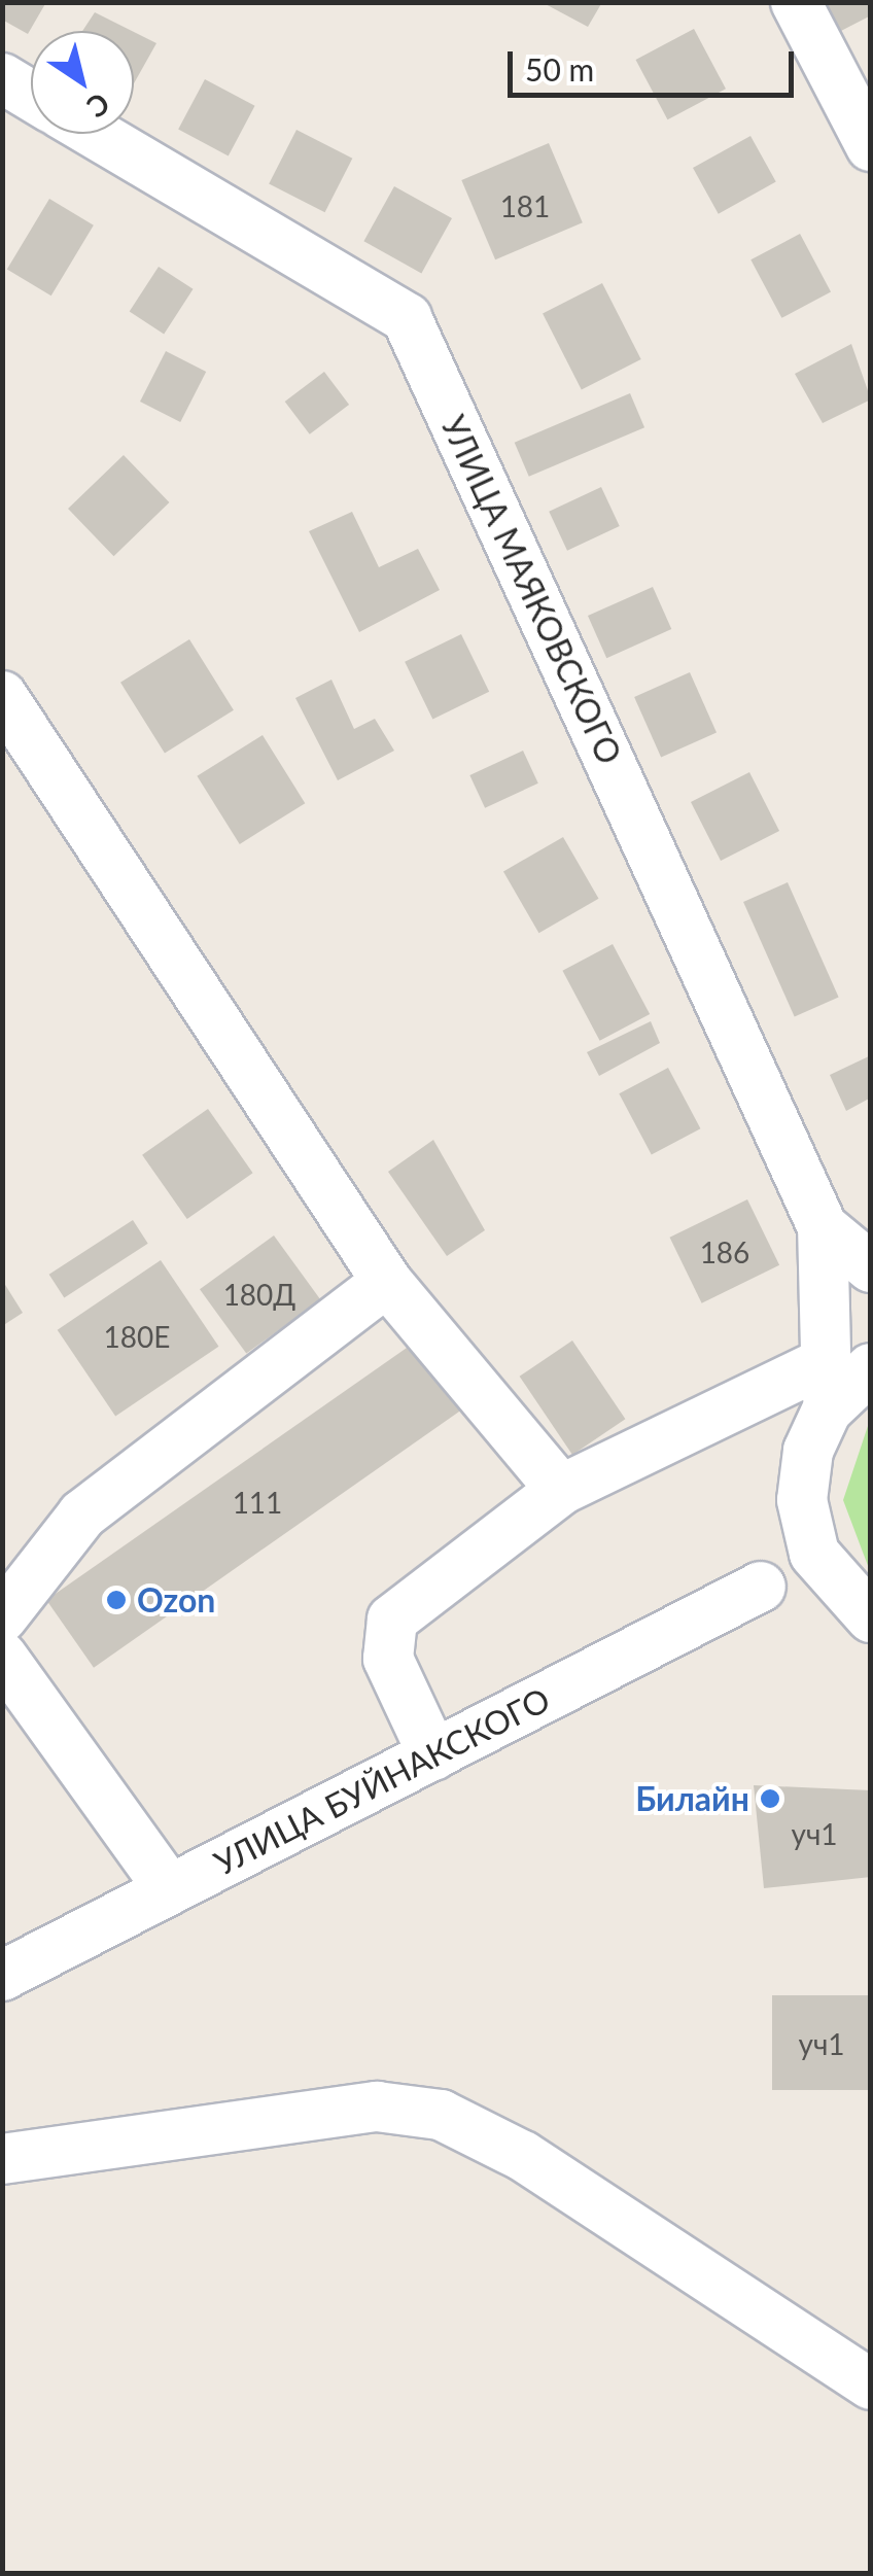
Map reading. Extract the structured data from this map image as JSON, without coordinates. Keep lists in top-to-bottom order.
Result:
{
  "streets": {
    "street": ["УЛИЦА МАЯКОВСКОГО", "УЛИЦА БУЙНАКСКОГО"]
  },
  "places": ["Ozon", "Билайн"],
  "house_numbers": [
    "181",
    "186",
    "180Д",
    "180Е",
    "111",
    "уч1",
    "уч1"
  ],
  "scale_bar": "50 m",
  "north": "bottom right"
}
